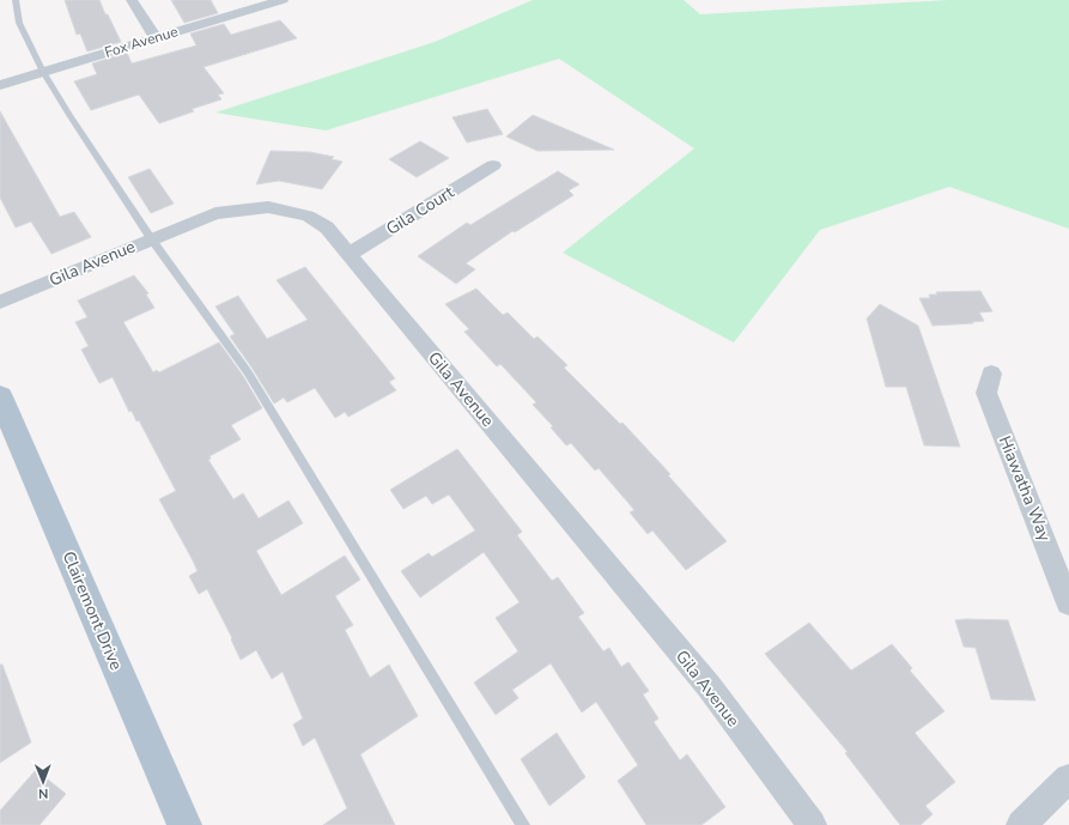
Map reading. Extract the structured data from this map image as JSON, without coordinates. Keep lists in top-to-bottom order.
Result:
{
  "streets": {
    "main road": ["Clairemont Drive"],
    "street": [
      "Fox Avenue",
      "Gila Court",
      "Gila Avenue",
      "Hiawatha Way"
    ]
  },
  "crossings": [
    ["Gila Court", "Gila Avenue"]
  ],
  "north": "bottom"
}
